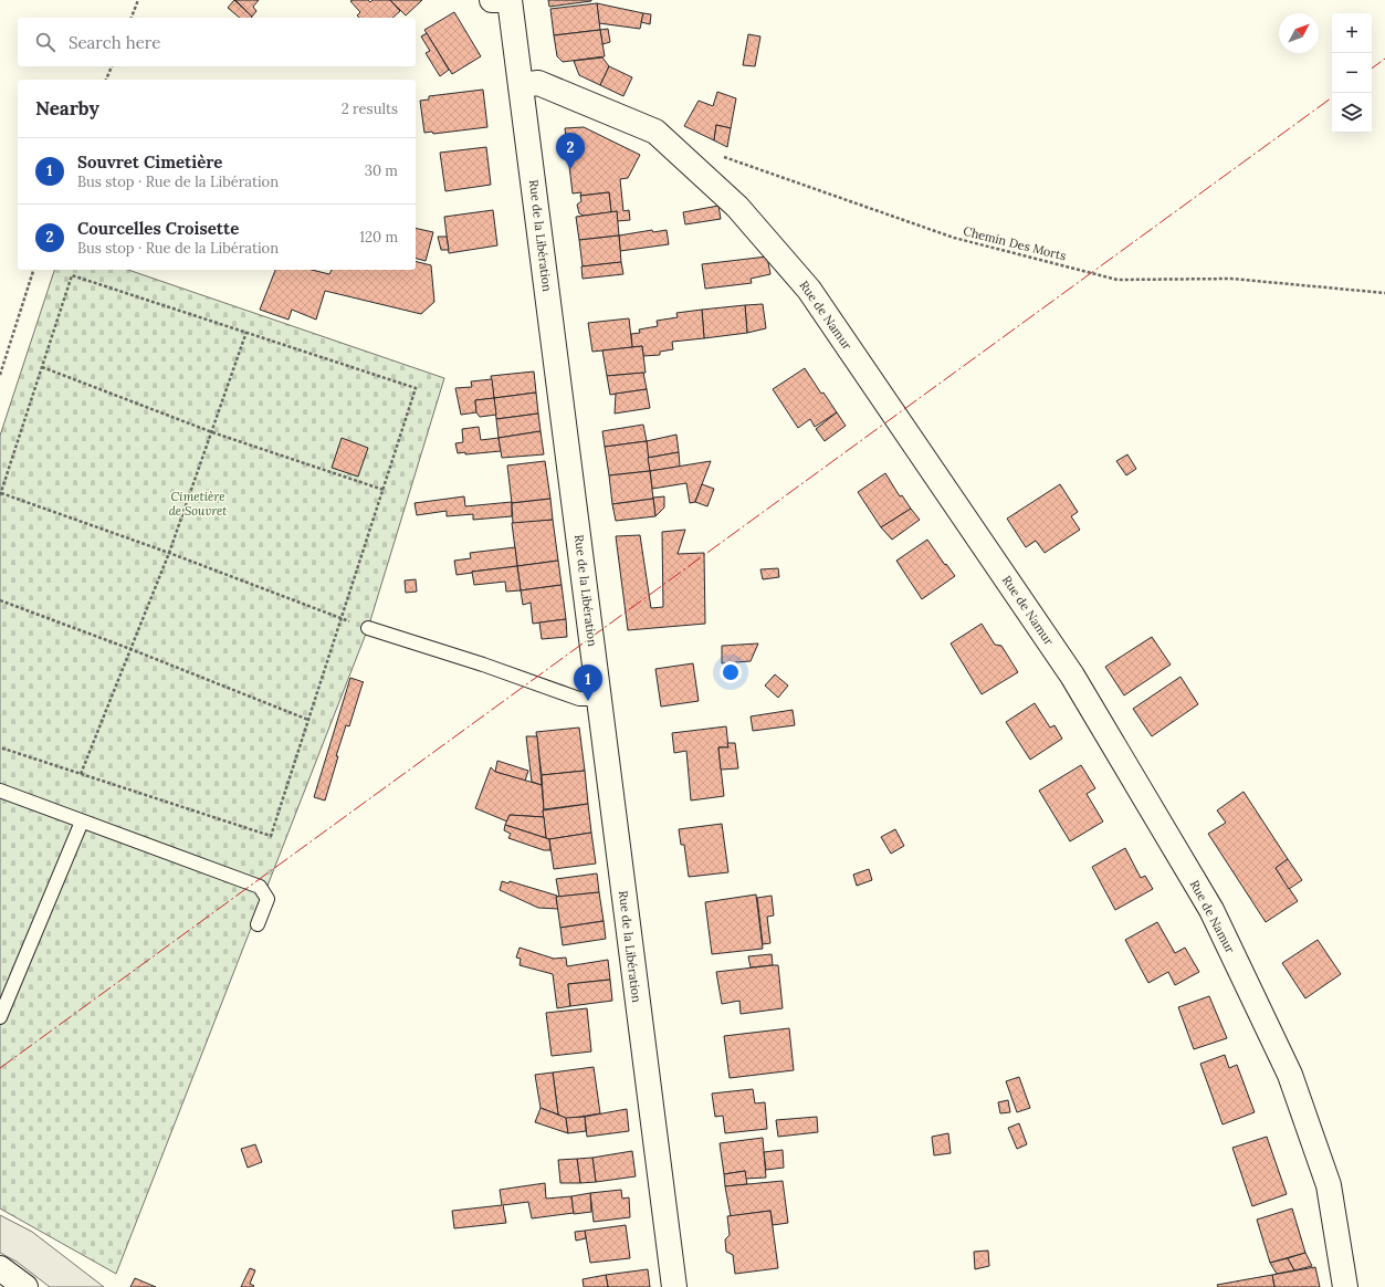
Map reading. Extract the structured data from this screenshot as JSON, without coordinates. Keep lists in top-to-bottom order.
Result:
{
  "streets": {
    "street": ["Rue de la Libération", "Rue de Namur"],
    "path": ["Chemin Des Morts"]
  },
  "crossings": [
    ["Rue de la Libération", "Rue de Namur"]
  ],
  "parks": ["Cimetière de Souvret"],
  "north": "top right",
  "page": {
    "map_buttons": ["+", "−"],
    "search": "Search here",
    "heading": ["Nearby", "2 results"],
    "pins": ["2", "1"],
    "list": [
      {
        "mark": "1",
        "name": "Souvret Cimetière",
        "note": "Bus stop · Rue de la Libération",
        "value": "30 m"
      },
      {
        "mark": "2",
        "name": "Courcelles Croisette",
        "note": "Bus stop · Rue de la Libération",
        "value": "120 m"
      }
    ]
  }
}
